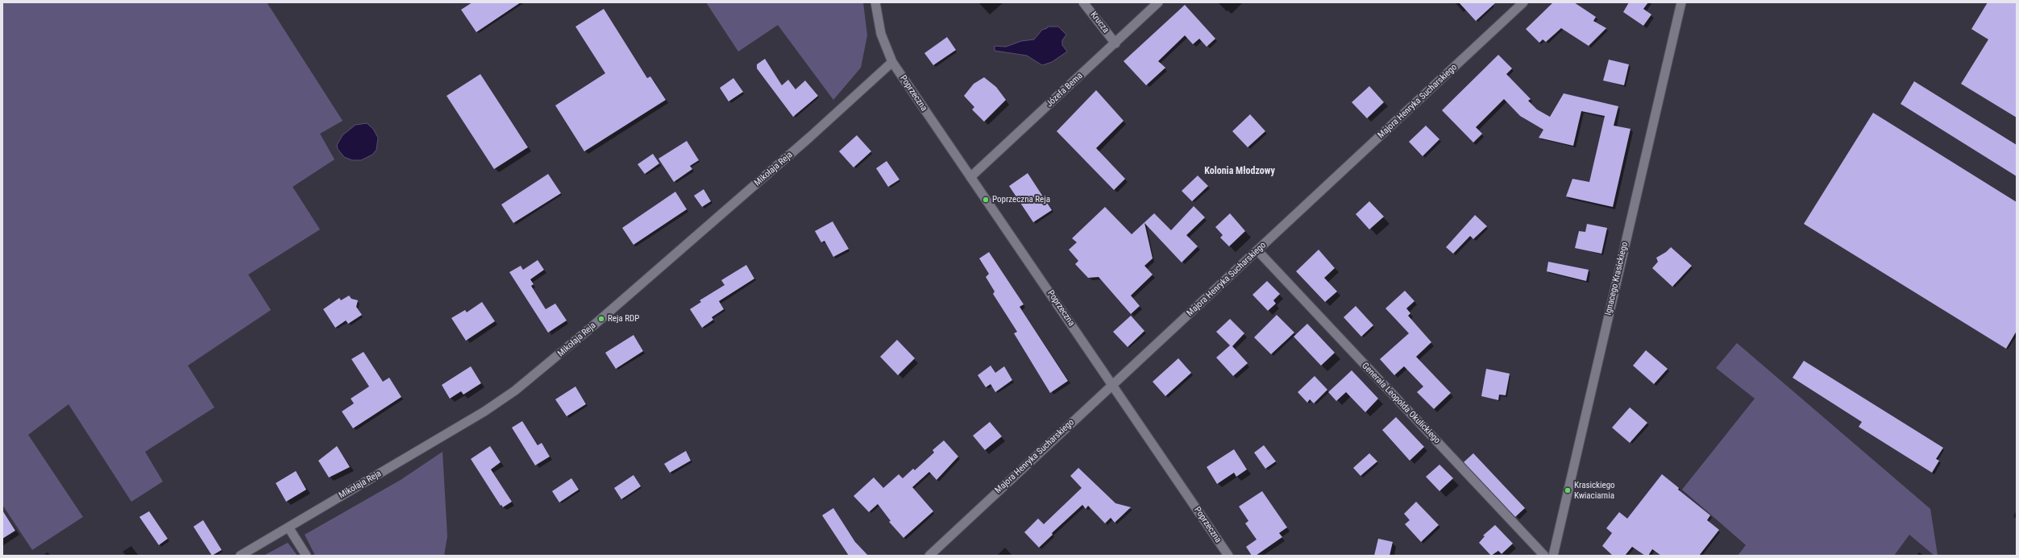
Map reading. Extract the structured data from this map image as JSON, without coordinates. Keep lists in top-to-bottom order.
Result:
{
  "streets": {
    "street": [
      "Krucza",
      "Józefa Bema",
      "Poprzeczna",
      "Majora Henryka Sucharskiego",
      "Mikołaja Reja",
      "Ignacego Krasickiego",
      "Generała Leopolda Okulickiego"
    ]
  },
  "crossings": [
    ["Krucza", "Józefa Bema"],
    ["Józefa Bema", "Poprzeczna"],
    ["Poprzeczna", "Majora Henryka Sucharskiego"],
    ["Poprzeczna", "Mikołaja Reja"],
    ["Majora Henryka Sucharskiego", "Generała Leopolda Okulickiego"]
  ],
  "districts": ["Kolonia Młodzowy"],
  "places": ["Poprzeczna Reja", "Reja RDP", "Krasickiego Kwiaciarnia"]
}
